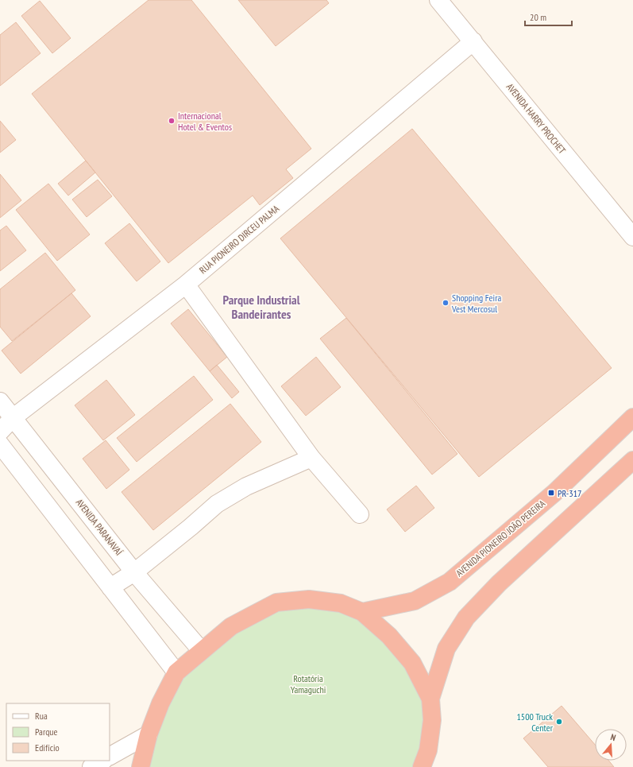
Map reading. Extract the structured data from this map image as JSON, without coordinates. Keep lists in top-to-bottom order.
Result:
{
  "streets": {
    "highway": ["AVENIDA PIONEIRO JOÃO PEREIRA"],
    "street": ["AVENIDA HARRY PROCHET", "RUA PIONEIRO DIRCEU PALMA", "AVENIDA PARANAVAÍ"]
  },
  "crossings": [
    ["AVENIDA HARRY PROCHET", "RUA PIONEIRO DIRCEU PALMA"],
    ["RUA PIONEIRO DIRCEU PALMA", "AVENIDA PARANAVAÍ"]
  ],
  "districts": ["Parque Industrial Bandeirantes"],
  "parks": ["Rotatória Yamaguchi"],
  "places": {
    "other": ["Internacional Hotel & Eventos", "Shopping Feira Vest Mercosul", "1500 Truck Center"],
    "transit": ["PR-317"]
  },
  "legend": ["Rua", "Parque", "Edifício"],
  "scale_bar": "20 m",
  "north": "top"
}
